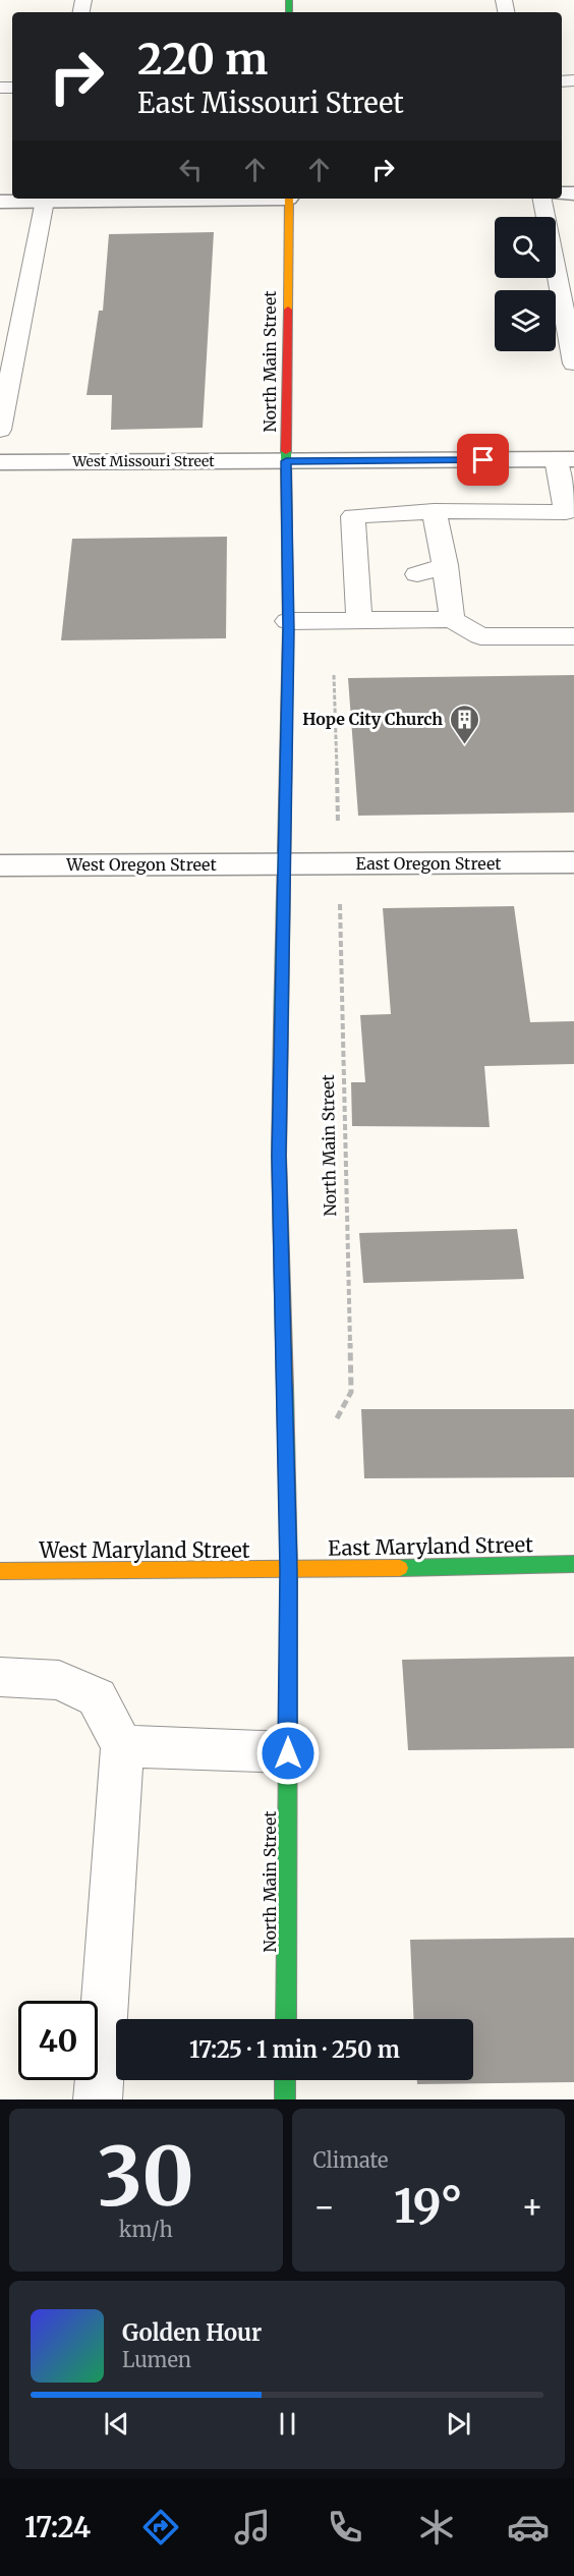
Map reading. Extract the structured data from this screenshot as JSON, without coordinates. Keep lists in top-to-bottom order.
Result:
{
  "streets": {
    "street": [
      "North Main Street",
      "West Missouri Street",
      "East Oregon Street",
      "West Oregon Street",
      "East Maryland Street",
      "West Maryland Street"
    ]
  },
  "crossings": [
    ["North Main Street", "West Missouri Street"],
    ["North Main Street", "East Oregon Street"],
    ["North Main Street", "West Oregon Street"],
    ["North Main Street", "East Maryland Street"],
    ["North Main Street", "West Maryland Street"],
    ["East Oregon Street", "West Oregon Street"],
    ["East Maryland Street", "West Maryland Street"]
  ],
  "places": {
    "building": ["Hope City Church"]
  },
  "page": {
    "turn": ["220 m", "East Missouri Street"],
    "limit": "40",
    "trip": "17:25 · 1 min · 250 m",
    "tile": [
      ["30", "km/h"],
      "Climate"
    ],
    "heat": ["−", "19°", "+"],
    "song": ["Golden Hour", "Lumen"],
    "tabs": "17:24"
  }
}
